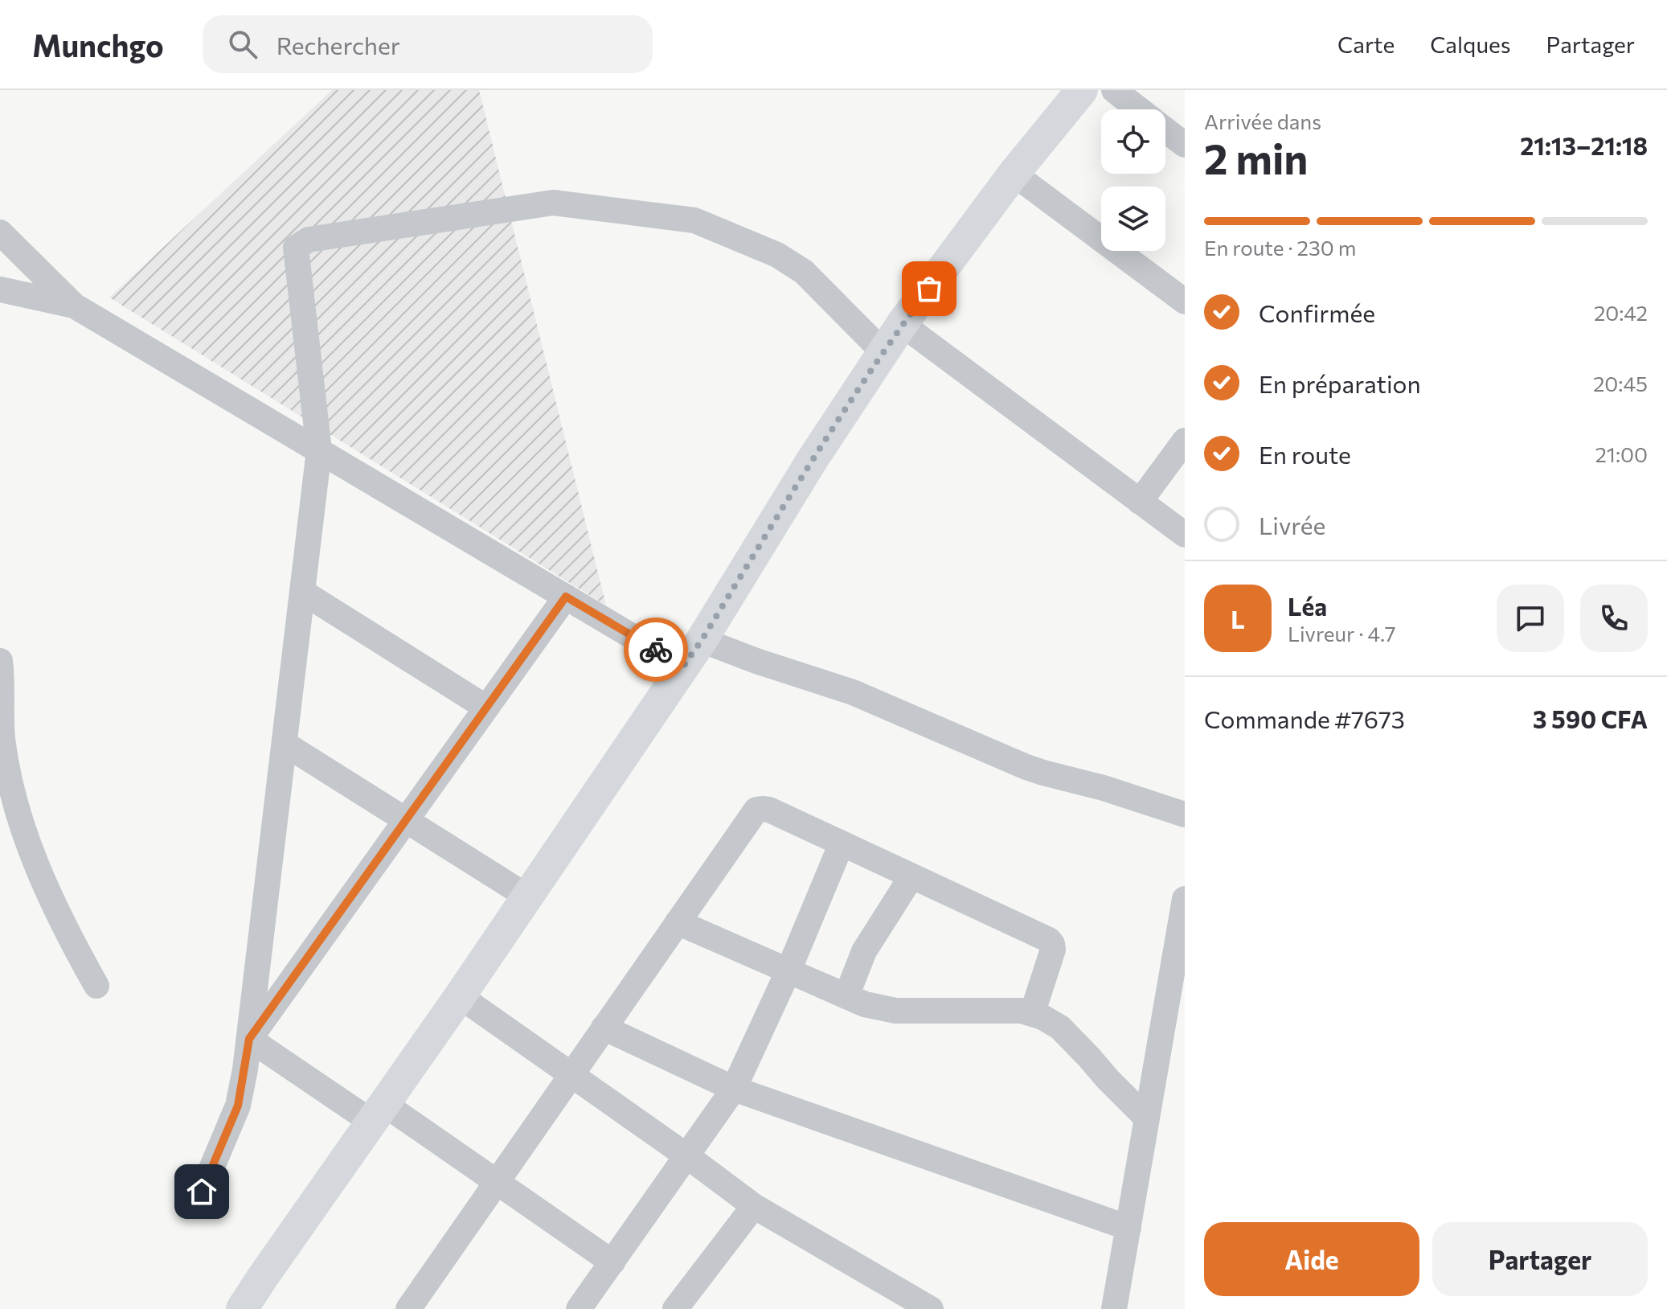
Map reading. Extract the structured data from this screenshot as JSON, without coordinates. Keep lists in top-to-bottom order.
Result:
{
  "page": {
    "header": "Munchgo",
    "search": "Rechercher",
    "nav": ["Carte", "Calques", "Partager"],
    "heading": ["2 min", "Arrivée dans", "21:13–21:18"],
    "panel": [
      "Léa",
      "Livreur · 4.7",
      "Commande #7673",
      "3 590 CFA"
    ],
    "bar": "En route · 230 m",
    "list": [
      ["Confirmée", "20:42"],
      ["En préparation", "20:45"],
      ["En route", "21:00"],
      "Livrée"
    ],
    "round": "L",
    "buttons": ["Aide", "Partager"]
  }
}
